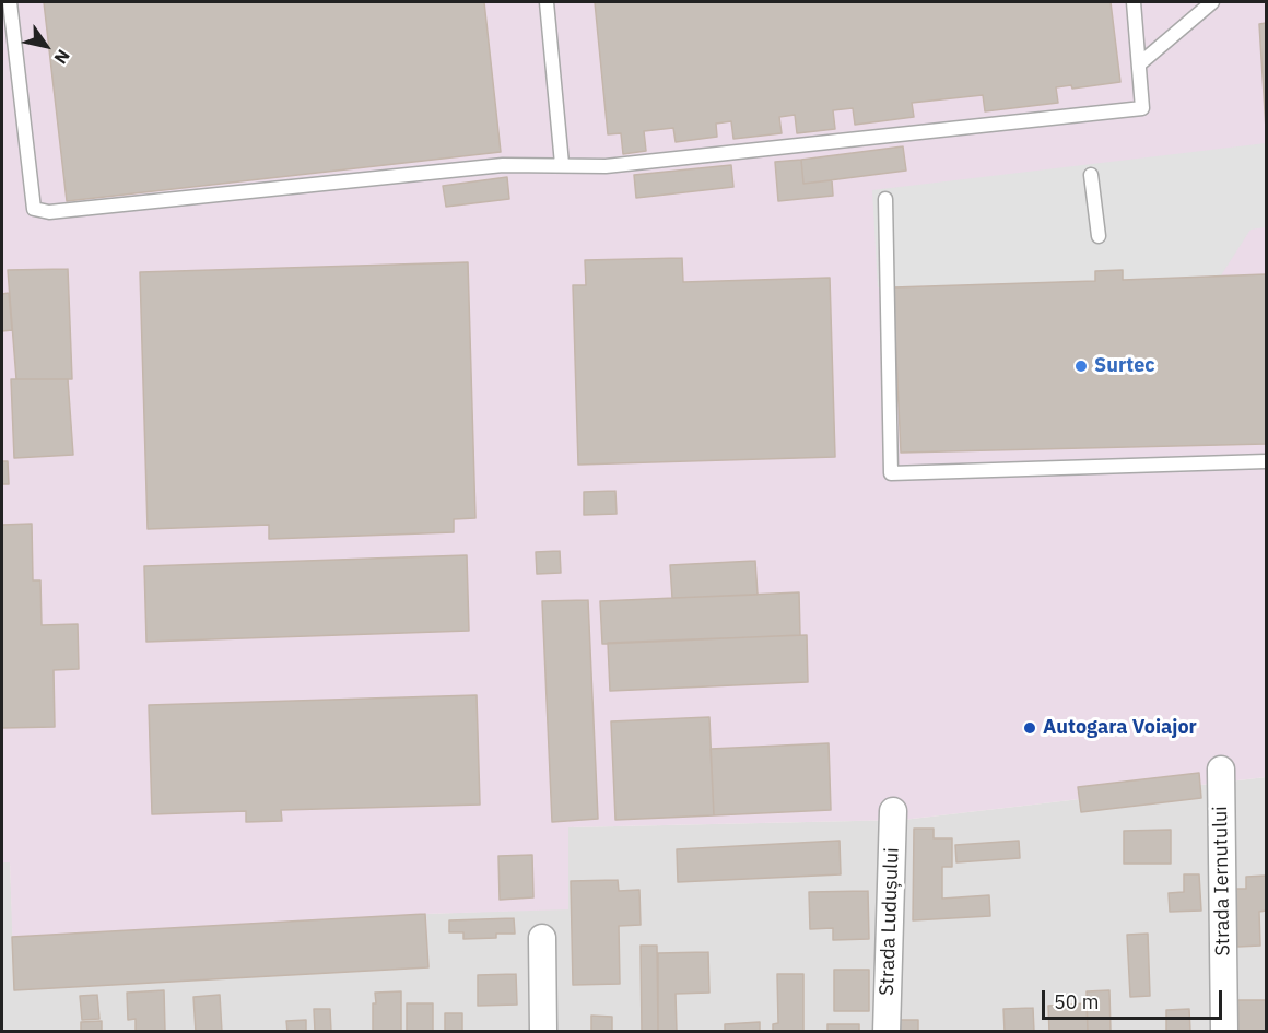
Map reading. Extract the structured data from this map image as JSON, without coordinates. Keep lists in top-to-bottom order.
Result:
{
  "streets": {
    "street": ["Strada Iernutului", "Strada Ludușului"]
  },
  "places": ["Surtec", "Autogara Voiajor"],
  "scale_bar": "50 m",
  "north": "bottom right"
}
